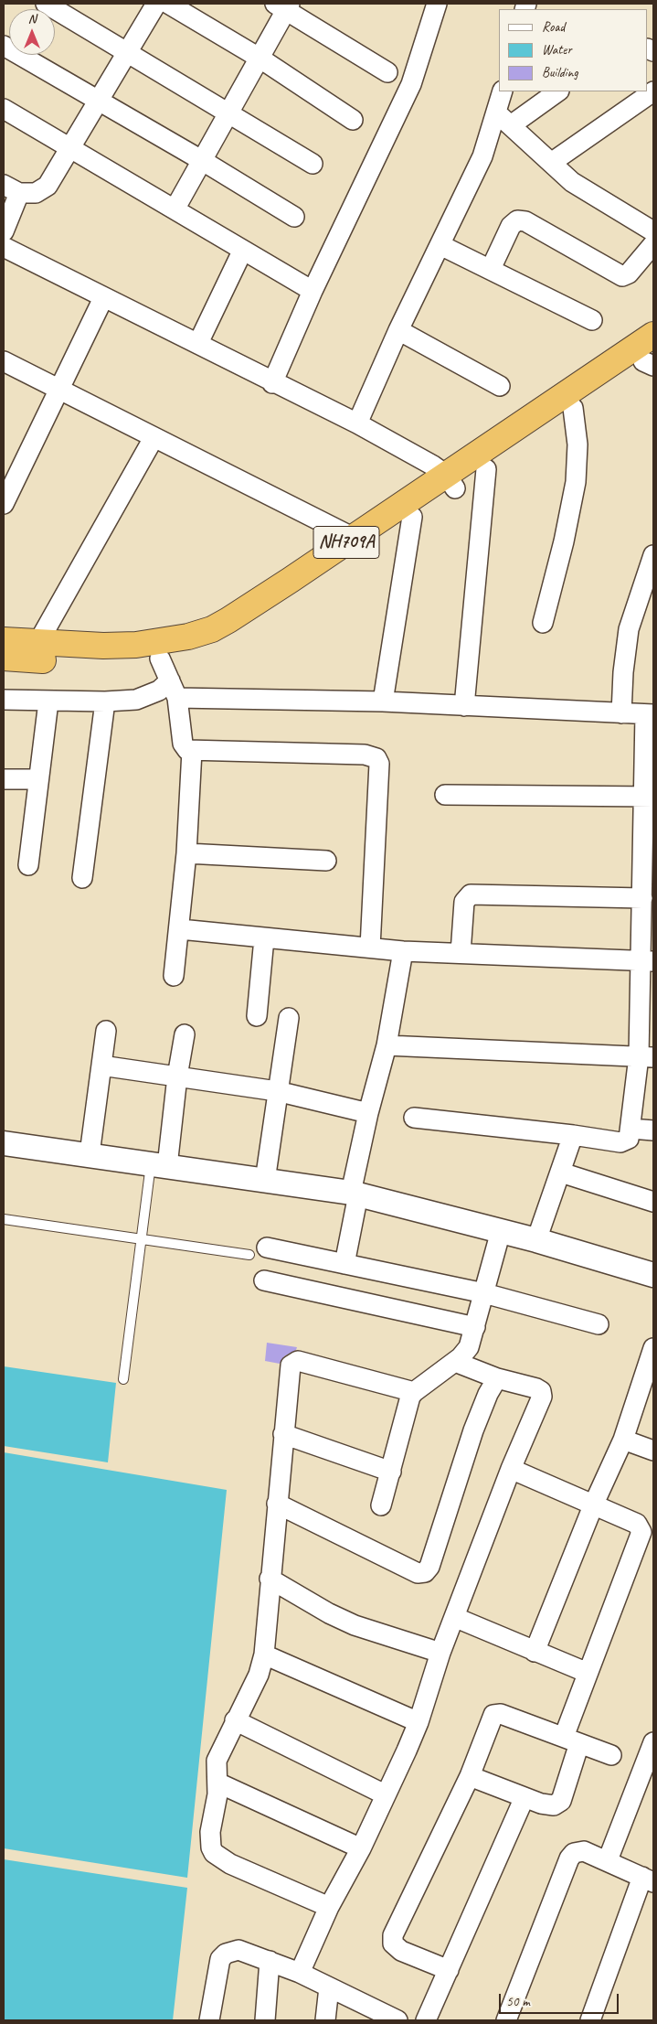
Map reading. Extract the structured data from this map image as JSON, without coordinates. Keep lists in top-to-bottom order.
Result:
{
  "streets": {
    "highway": ["NH709A"]
  },
  "legend": ["Road", "Water", "Building"],
  "scale_bar": "50 m",
  "north": "top"
}
